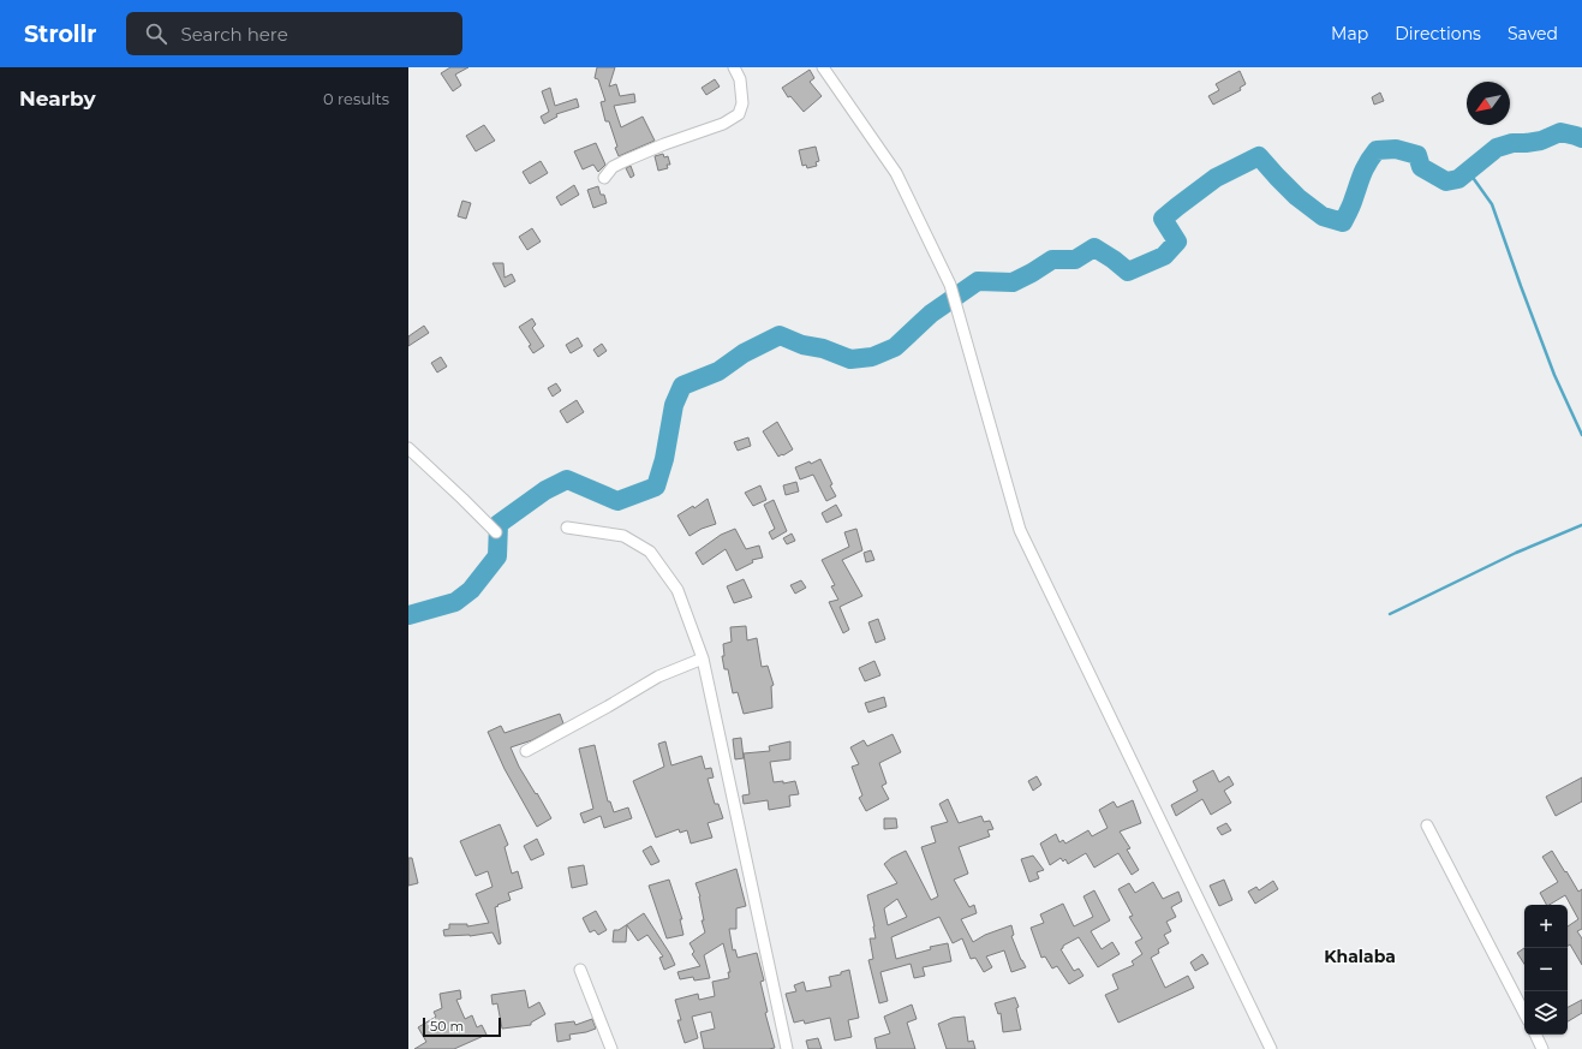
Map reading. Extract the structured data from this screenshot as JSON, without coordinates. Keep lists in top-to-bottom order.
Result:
{
  "districts": ["Khalaba"],
  "scale_bar": "50 m",
  "north": "bottom left",
  "page": {
    "header": "Strollr",
    "search": "Search here",
    "nav": ["Map", "Directions", "Saved"],
    "heading": ["Nearby", "0 results"],
    "map_buttons": ["+", "−"],
    "scale": "50 m"
  }
}
